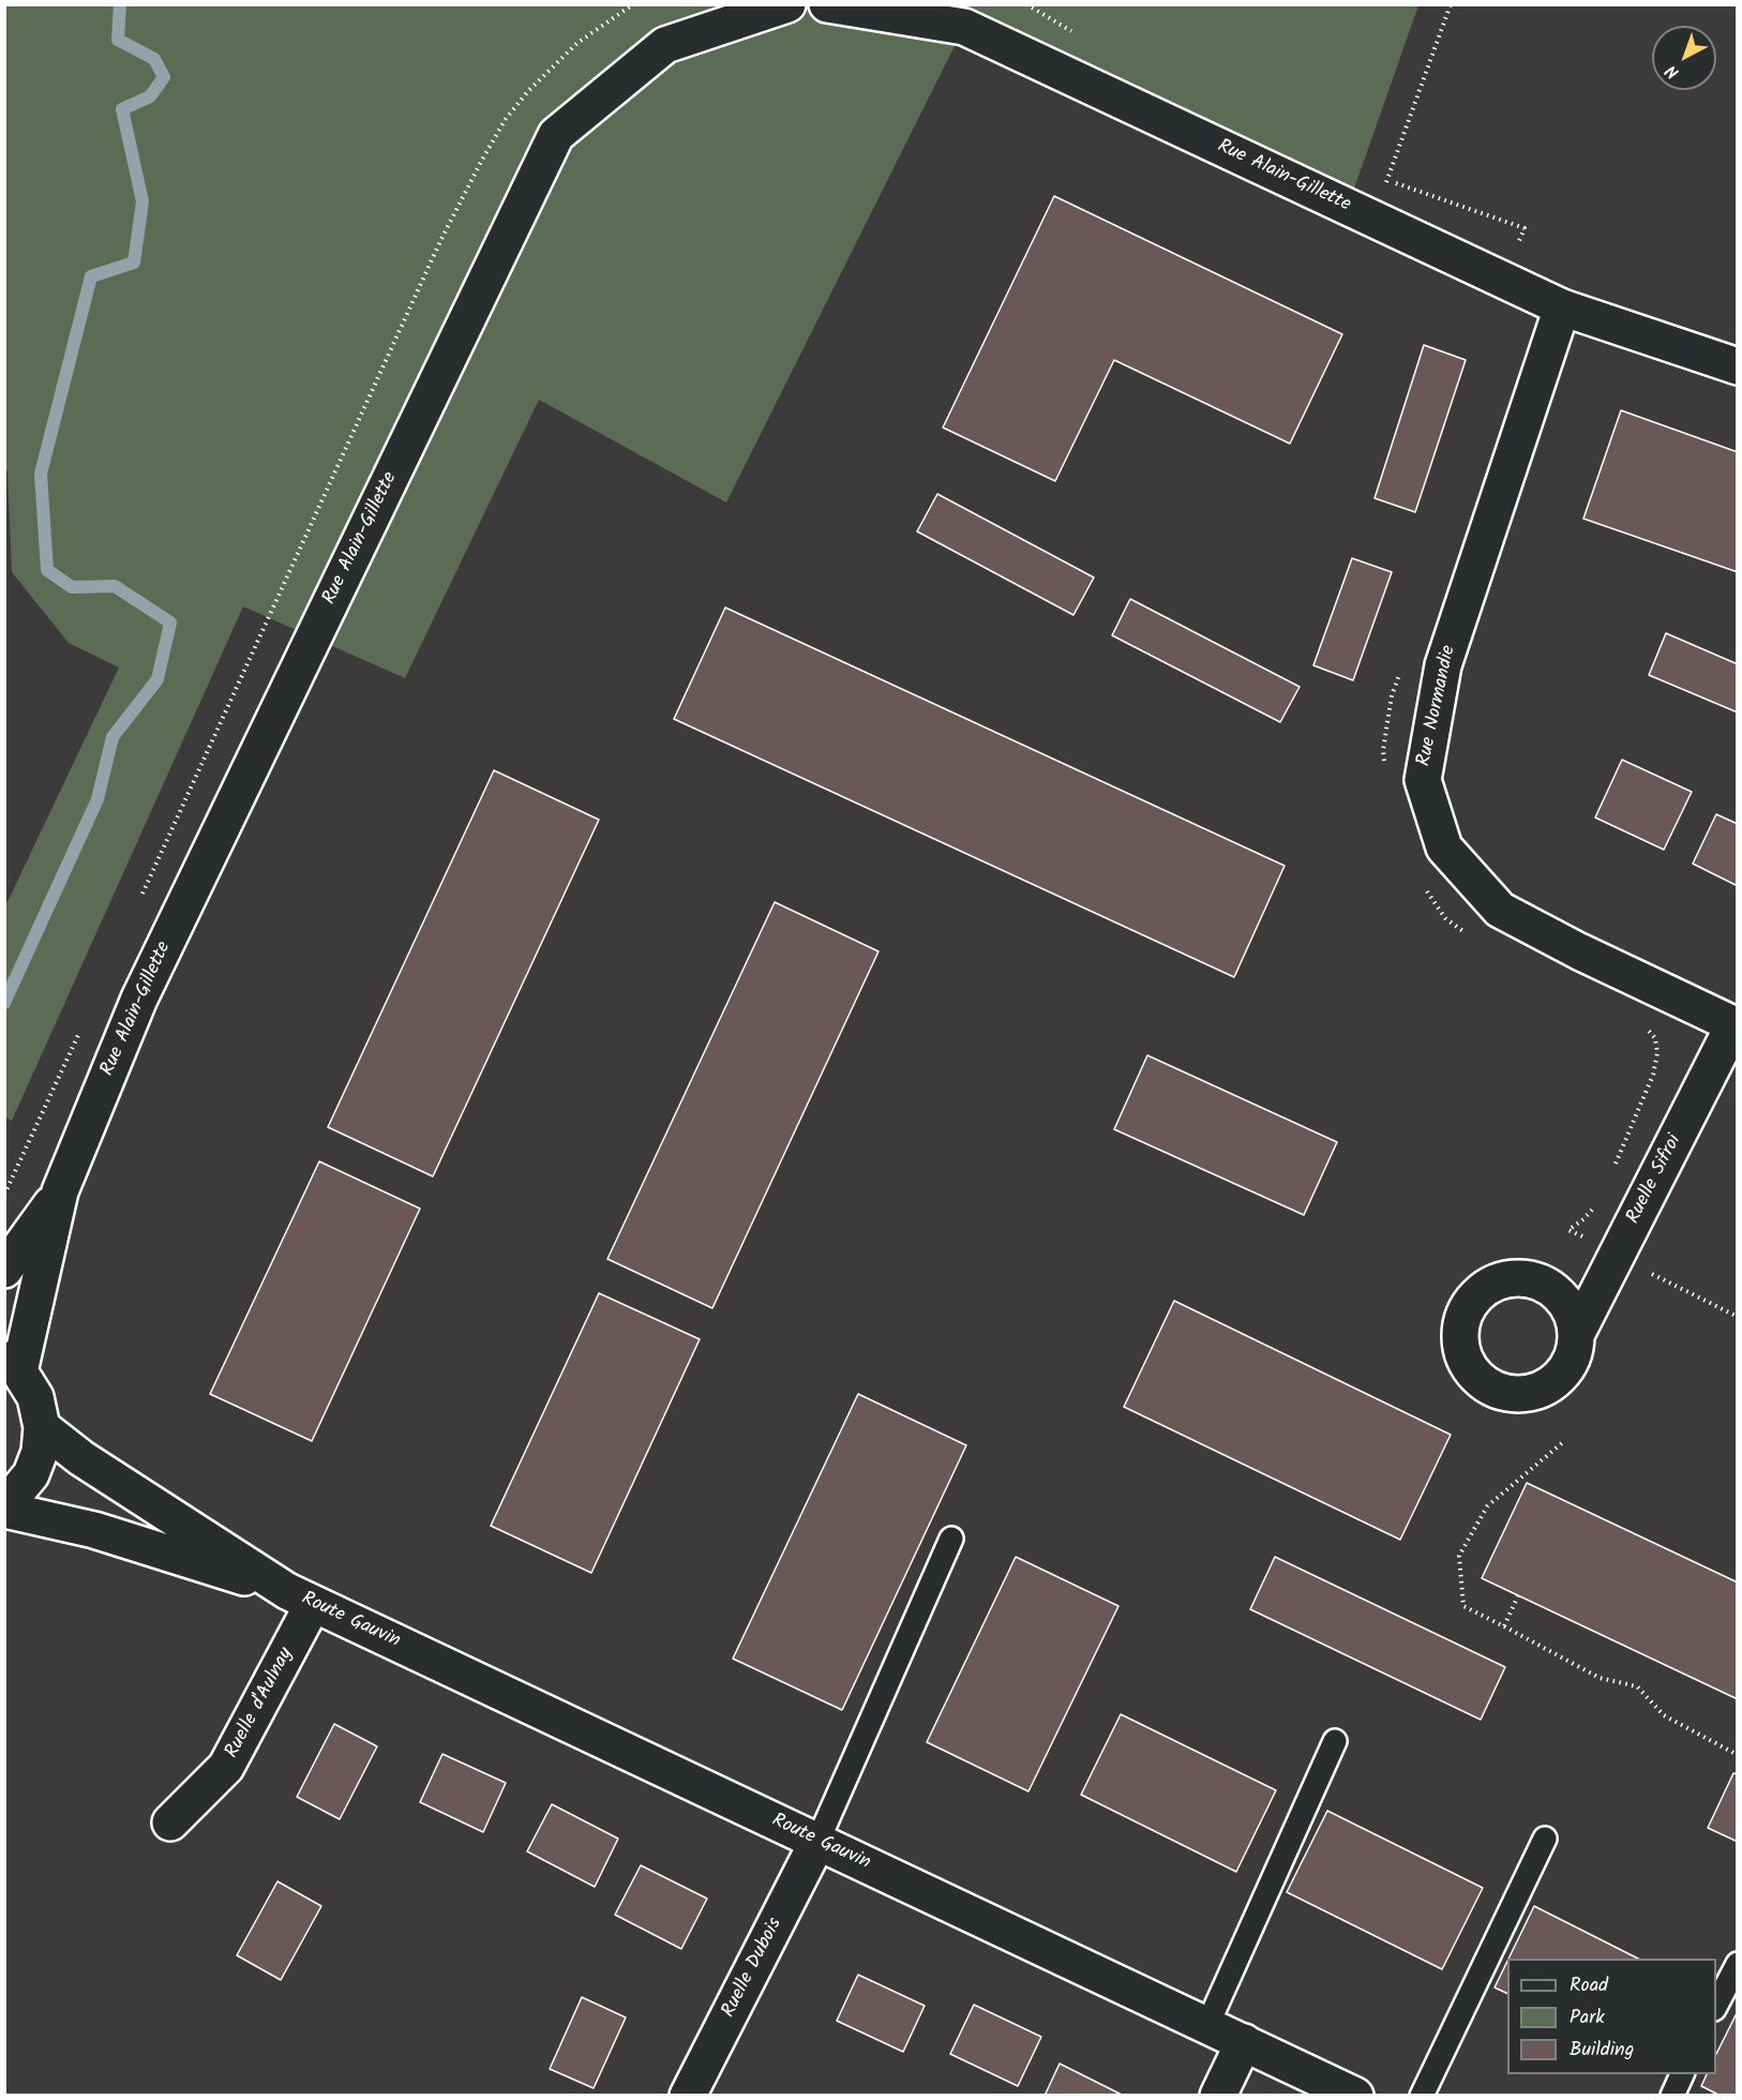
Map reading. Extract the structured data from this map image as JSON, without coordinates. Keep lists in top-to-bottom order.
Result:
{
  "streets": {
    "street": [
      "Rue Alain-Gillette",
      "Rue Normandie",
      "Ruelle Sifroi",
      "Route Gauvin",
      "Ruelle d'Aulnay",
      "Ruelle Dubois"
    ]
  },
  "crossings": [
    ["Rue Alain-Gillette", "Rue Normandie"],
    ["Rue Normandie", "Ruelle Sifroi"],
    ["Route Gauvin", "Ruelle d'Aulnay"],
    ["Route Gauvin", "Ruelle Dubois"]
  ],
  "legend": ["Road", "Park", "Building"],
  "north": "bottom left"
}
